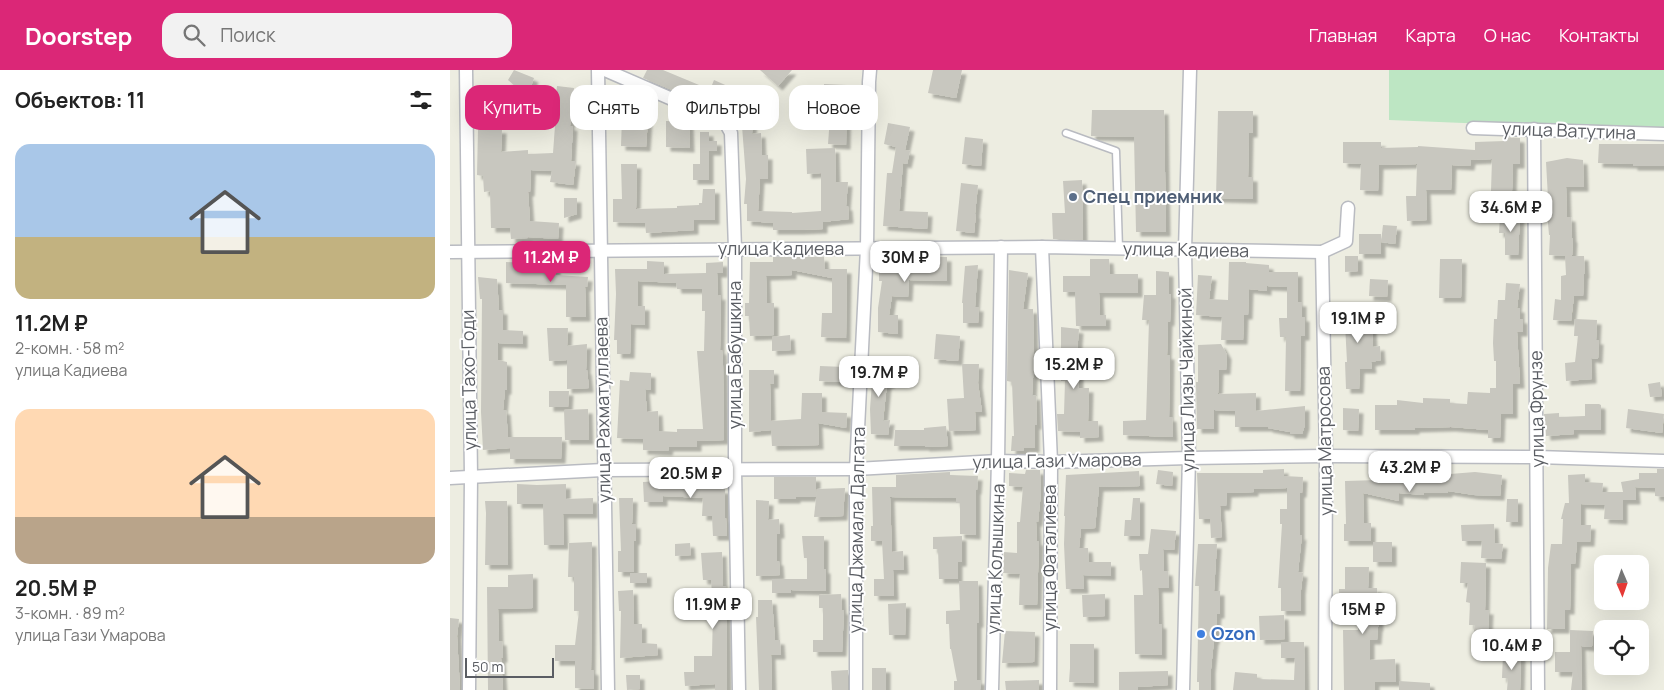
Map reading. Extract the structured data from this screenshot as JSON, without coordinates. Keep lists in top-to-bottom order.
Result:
{
  "streets": {
    "street": [
      "улица Ватутина",
      "улица Кадиева",
      "улица Бабушкина",
      "улица Тахо-Годи",
      "улица Лизы Чайкиной",
      "улица Фрунзе",
      "улица Рахматуллаева",
      "улица Матросова",
      "улица Гази Умарова",
      "улица Джамала Далгата",
      "улица Фаталиева",
      "улица Колышкина"
    ]
  },
  "crossings": [
    ["улица Ватутина", "улица Фрунзе"],
    ["улица Кадиева", "улица Бабушкина"],
    ["улица Кадиева", "улица Тахо-Годи"],
    ["улица Кадиева", "улица Лизы Чайкиной"],
    ["улица Кадиева", "улица Рахматуллаева"],
    ["улица Кадиева", "улица Матросова"],
    ["улица Кадиева", "улица Джамала Далгата"],
    ["улица Кадиева", "улица Фаталиева"],
    ["улица Кадиева", "улица Колышкина"],
    ["улица Бабушкина", "улица Гази Умарова"],
    ["улица Тахо-Годи", "улица Гази Умарова"],
    ["улица Лизы Чайкиной", "улица Гази Умарова"],
    ["улица Фрунзе", "улица Гази Умарова"],
    ["улица Рахматуллаева", "улица Гази Умарова"],
    ["улица Матросова", "улица Гази Умарова"],
    ["улица Гази Умарова", "улица Джамала Далгата"],
    ["улица Гази Умарова", "улица Фаталиева"],
    ["улица Гази Умарова", "улица Колышкина"]
  ],
  "places": ["Спец приемник", "Ozon"],
  "scale_bar": "50 m",
  "north": "bottom",
  "page": {
    "header": "Doorstep",
    "search": "Поиск",
    "nav": [
      "Главная",
      "Карта",
      "О нас",
      "Контакты"
    ],
    "heading": "Объектов: 11",
    "chip": [
      "Купить",
      "Снять",
      "Фильтры",
      "Новое"
    ],
    "list": [
      {
        "name": "11.2M ₽",
        "note": "2-комн. · 58 m² · улица Кадиева"
      },
      {
        "name": "20.5M ₽",
        "note": "3-комн. · 89 m² · улица Гази Умарова"
      }
    ],
    "price": [
      "34.6M ₽",
      "11.2M ₽",
      "30M ₽",
      "19.1M ₽",
      "15.2M ₽",
      "19.7M ₽",
      "43.2M ₽",
      "20.5M ₽",
      "11.9M ₽",
      "15M ₽",
      "10.4M ₽"
    ],
    "scale": "50 m"
  }
}
